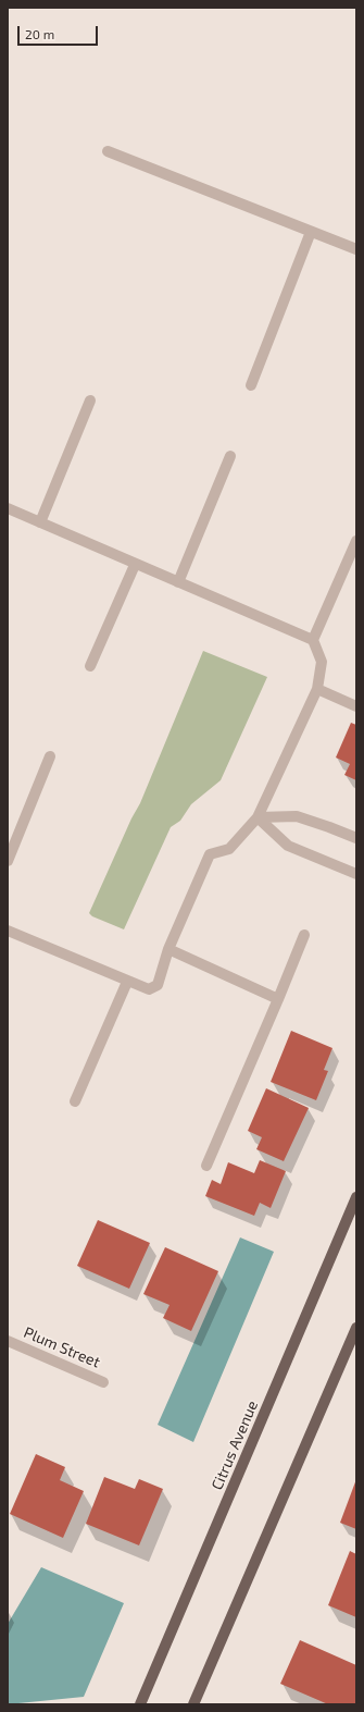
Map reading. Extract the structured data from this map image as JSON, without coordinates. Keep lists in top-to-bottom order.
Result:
{
  "streets": {
    "main road": ["Citrus Avenue"],
    "street": ["Plum Street"]
  },
  "scale_bar": "20 m"
}
